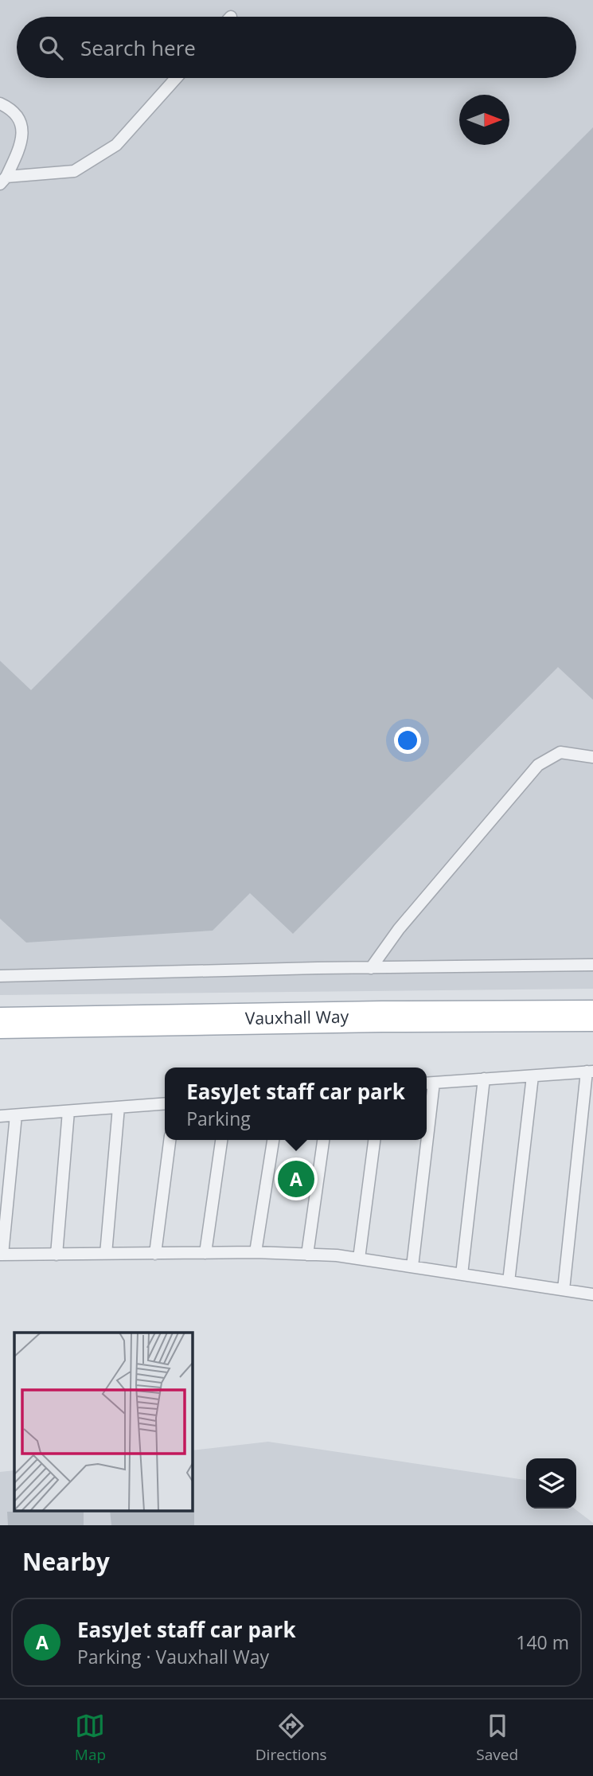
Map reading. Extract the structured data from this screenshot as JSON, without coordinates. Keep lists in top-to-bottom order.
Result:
{
  "streets": {
    "main road": ["Vauxhall Way"]
  },
  "north": "right",
  "page": {
    "search": "Search here",
    "popup": ["EasyJet staff car park", "Parking"],
    "pins": "A",
    "heading": "Nearby",
    "list": [
      {
        "mark": "A",
        "name": "EasyJet staff car park",
        "note": "Parking · Vauxhall Way",
        "value": "140 m"
      }
    ],
    "nav": ["Map", "Directions", "Saved"]
  }
}
